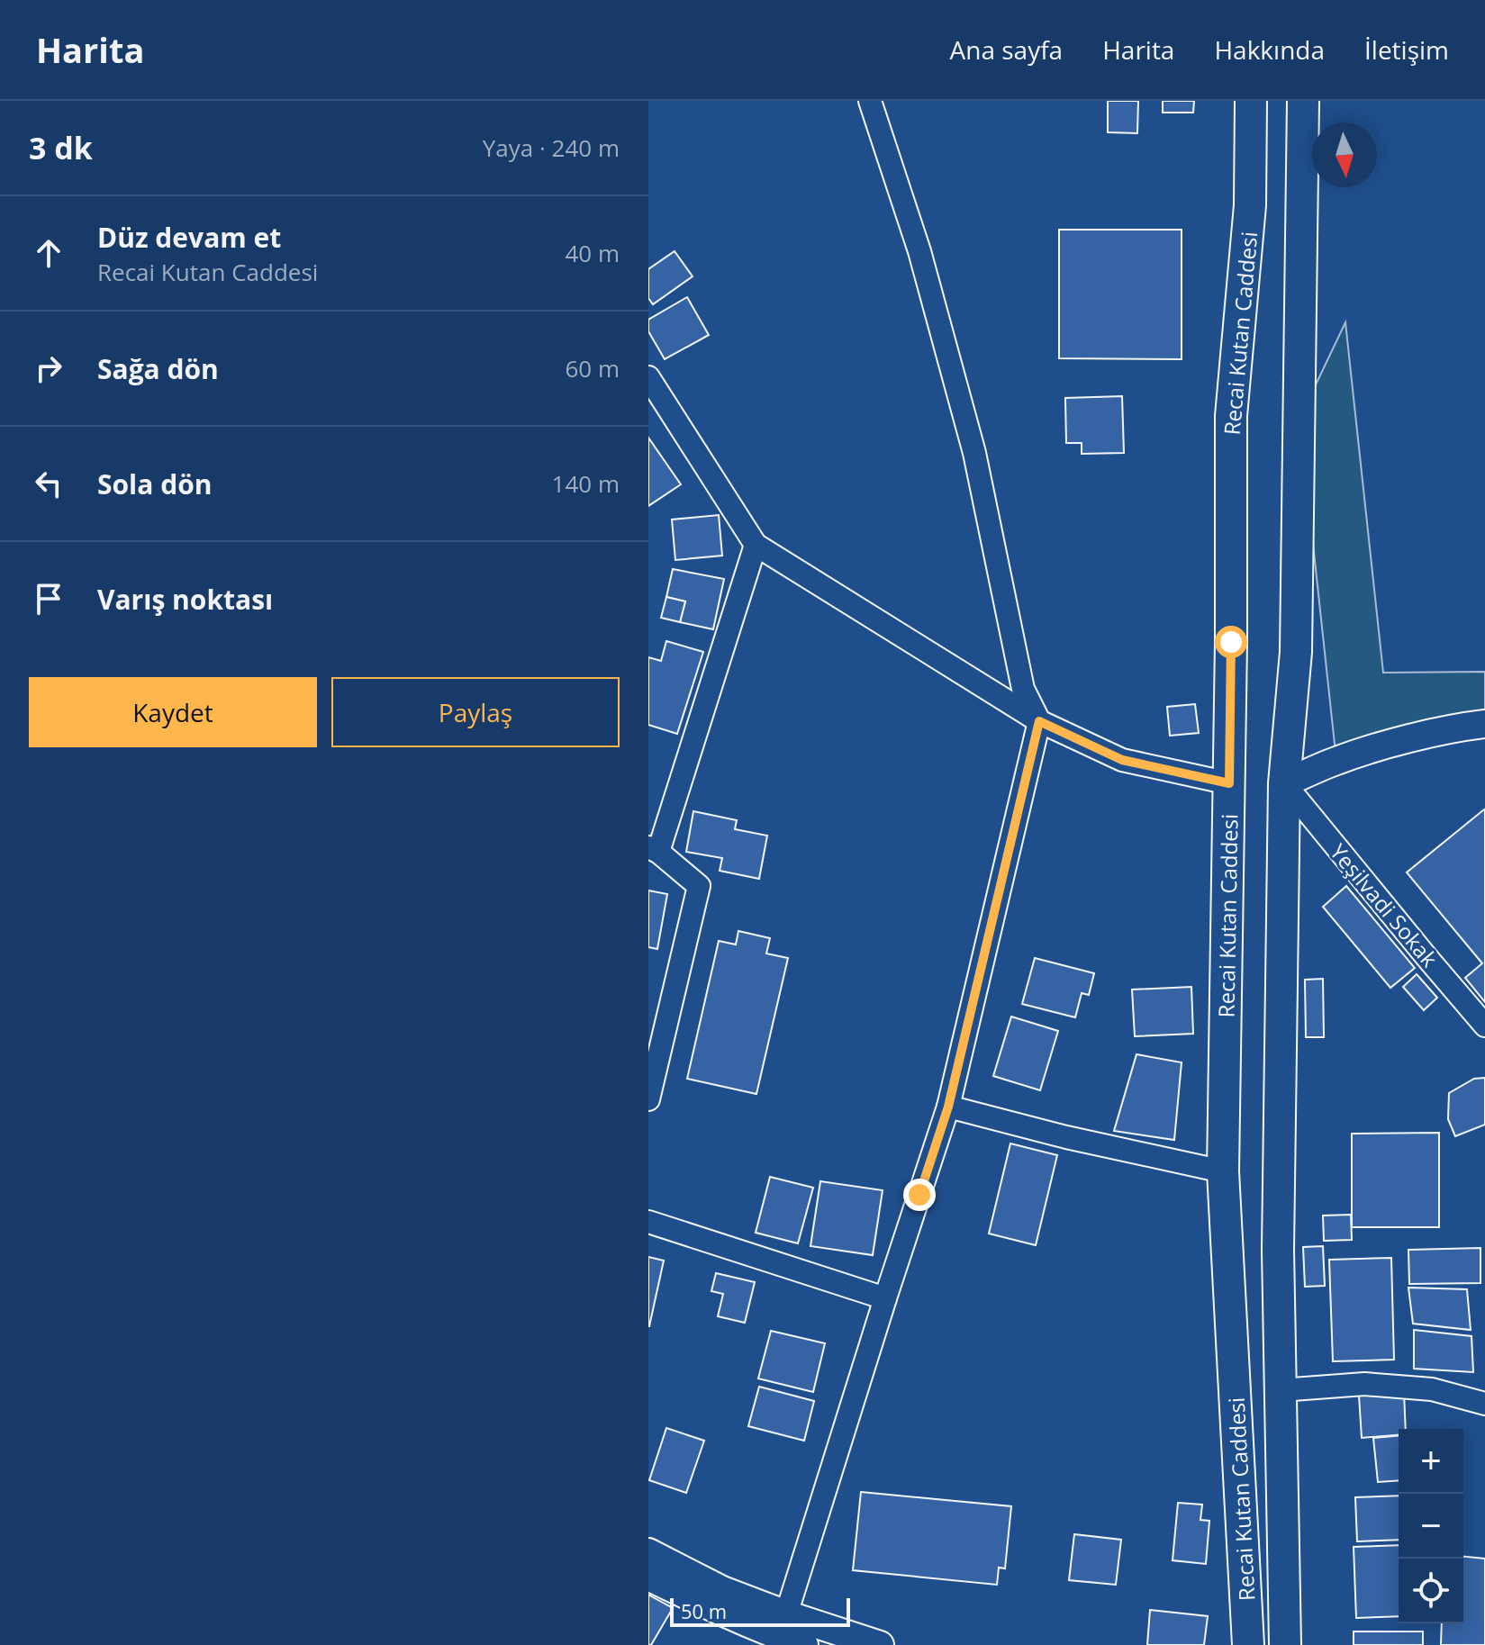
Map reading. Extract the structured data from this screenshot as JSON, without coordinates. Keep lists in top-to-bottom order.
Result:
{
  "streets": {
    "main road": ["Recai Kutan Caddesi"],
    "street": ["Yeşilvadi Sokak"]
  },
  "crossings": [
    ["Recai Kutan Caddesi", "Yeşilvadi Sokak"]
  ],
  "scale_bar": "50 m",
  "north": "bottom",
  "page": {
    "header": "Harita",
    "nav": [
      "Ana sayfa",
      "Harita",
      "Hakkında",
      "İletişim"
    ],
    "heading": ["3 dk", "Yaya · 240 m"],
    "list": [
      ["Düz devam et", "Recai Kutan Caddesi", "40 m"],
      ["Sağa dön", "60 m"],
      ["Sola dön", "140 m"],
      "Varış noktası"
    ],
    "buttons": ["Kaydet", "Paylaş"],
    "map_buttons": ["+", "−"],
    "scale": "50 m"
  }
}
